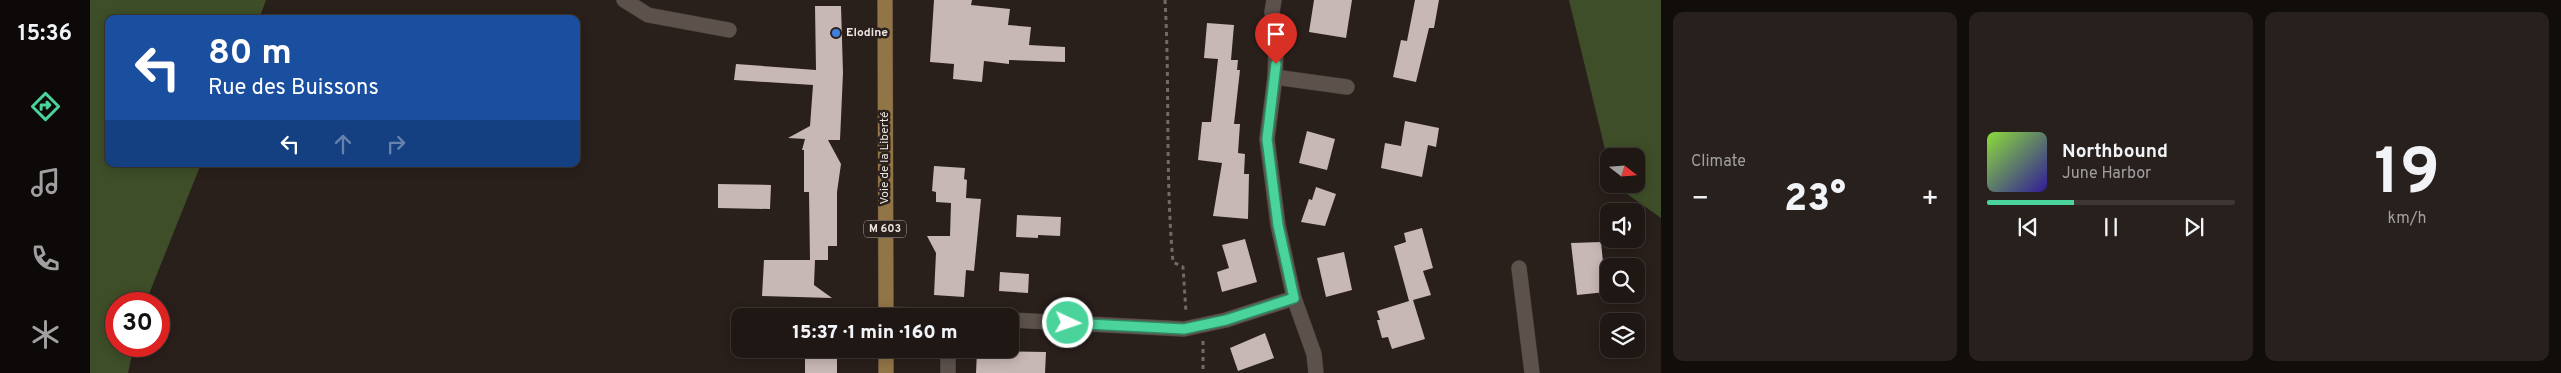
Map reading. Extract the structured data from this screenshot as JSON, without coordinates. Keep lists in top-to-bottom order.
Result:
{
  "streets": {
    "main road": ["Voie de la Liberté", "M 603"]
  },
  "places": ["Elodine"],
  "north": "right",
  "page": {
    "tabs": "15:36",
    "tile": [
      "Climate",
      ["19", "km/h"]
    ],
    "turn": ["80 m", "Rue des Buissons"],
    "song": ["Northbound", "June Harbor"],
    "heat": ["−", "23°", "+"],
    "limit": "30",
    "trip": "15:37 · 1 min · 160 m"
  }
}
